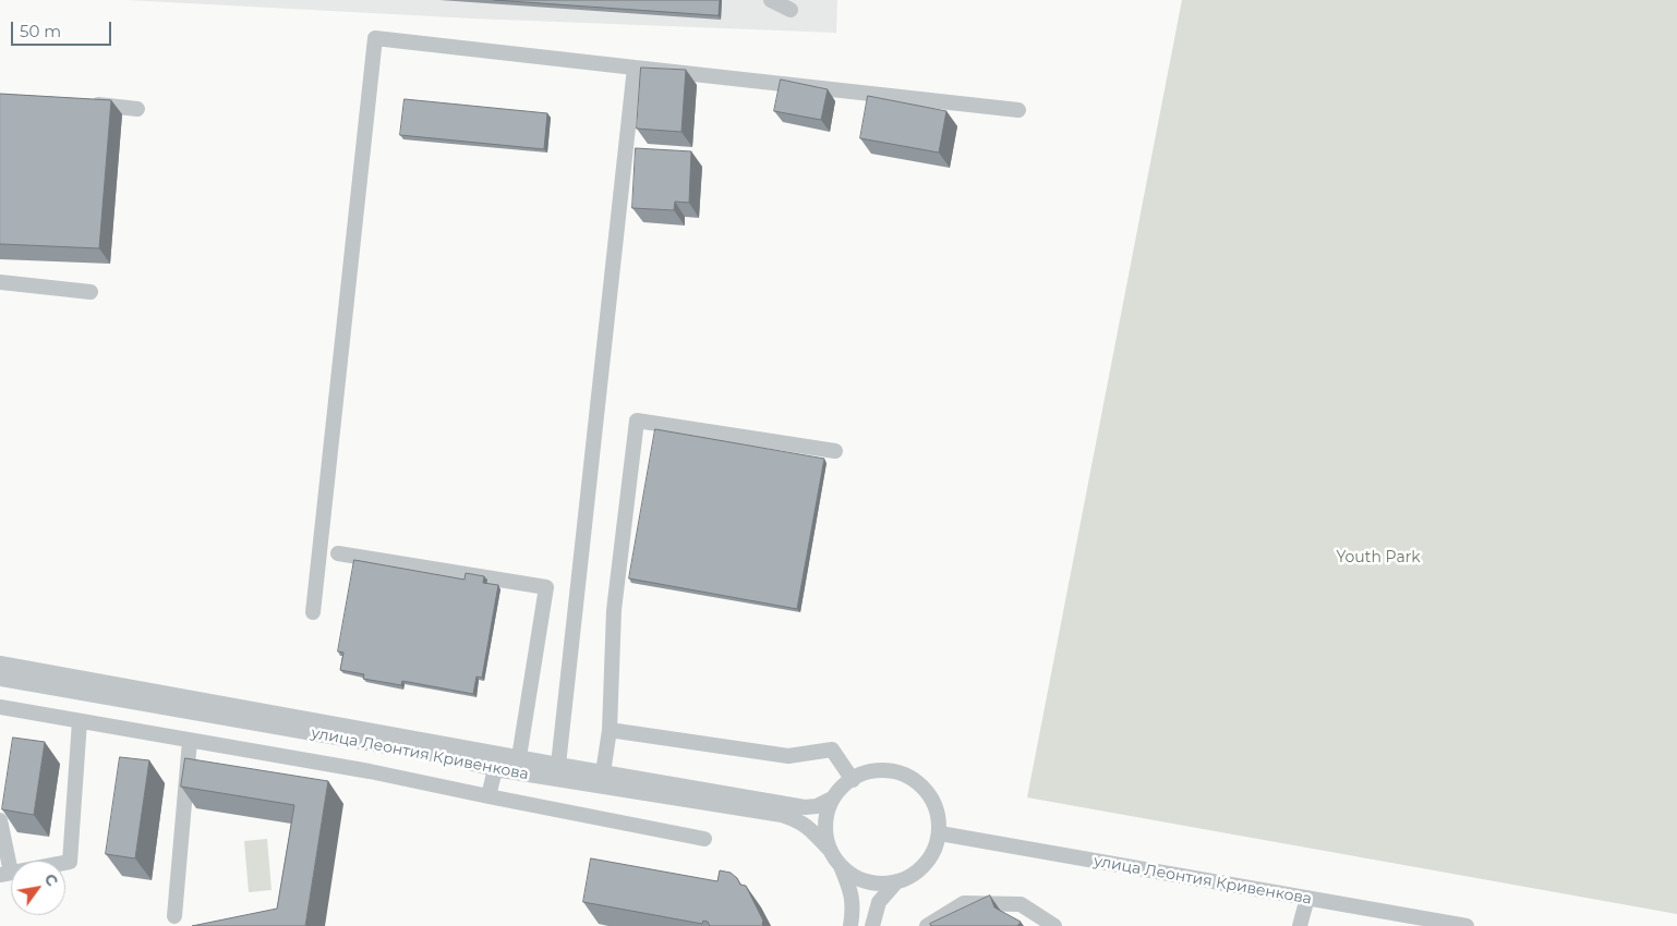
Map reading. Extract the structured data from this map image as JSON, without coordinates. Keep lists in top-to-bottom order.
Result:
{
  "streets": {
    "street": ["улица Леонтия Кривенкова"]
  },
  "parks": ["Youth Park"],
  "scale_bar": "50 m",
  "north": "top right"
}
